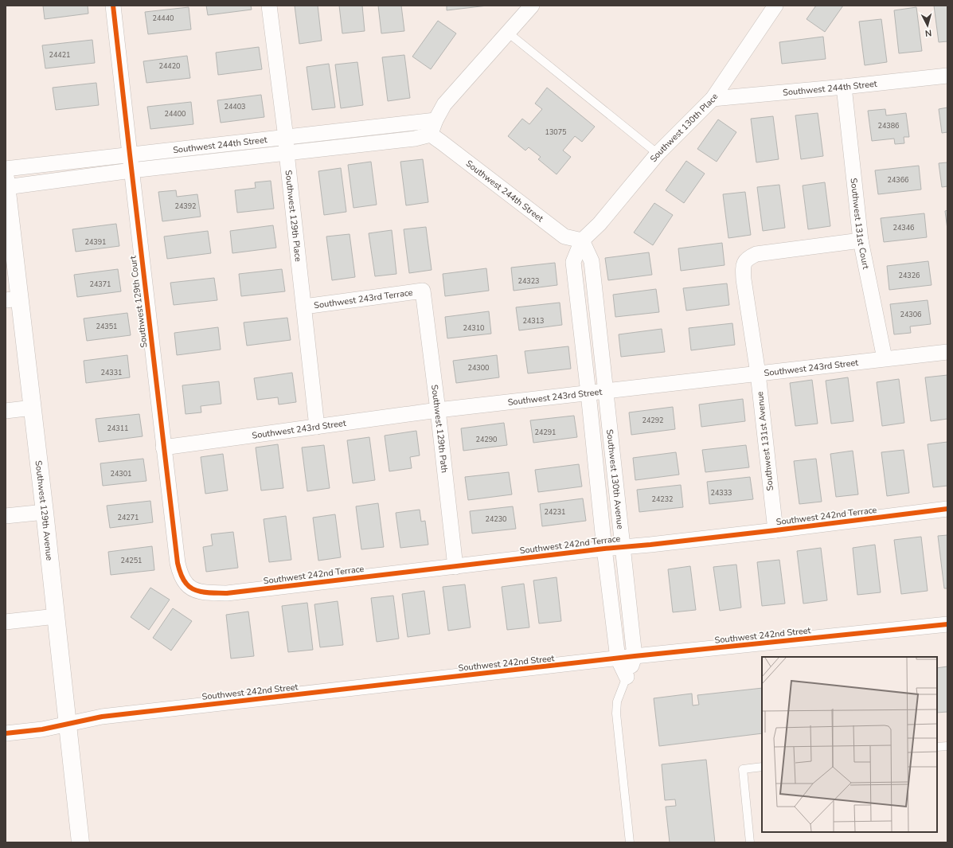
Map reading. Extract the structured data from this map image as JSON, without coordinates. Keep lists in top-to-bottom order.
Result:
{
  "streets": {
    "street": [
      "Southwest 244th Street",
      "Southwest 130th Place",
      "Southwest 129th Place",
      "Southwest 131st Court",
      "Southwest 243rd Terrace",
      "Southwest 129th Court",
      "Southwest 243rd Street",
      "Southwest 129th Path",
      "Southwest 131st Avenue",
      "Southwest 130th Avenue",
      "Southwest 129th Avenue",
      "Southwest 242nd Terrace",
      "Southwest 242nd Street"
    ]
  },
  "crossings": [
    ["Southwest 244th Street", "Southwest 130th Place"],
    ["Southwest 244th Street", "Southwest 129th Place"],
    ["Southwest 244th Street", "Southwest 131st Court"],
    ["Southwest 244th Street", "Southwest 129th Court"],
    ["Southwest 244th Street", "Southwest 130th Avenue"],
    ["Southwest 244th Street", "Southwest 129th Avenue"],
    ["Southwest 130th Place", "Southwest 130th Avenue"],
    ["Southwest 129th Place", "Southwest 243rd Terrace"],
    ["Southwest 129th Place", "Southwest 243rd Street"],
    ["Southwest 131st Court", "Southwest 243rd Street"],
    ["Southwest 131st Court", "Southwest 131st Avenue"],
    ["Southwest 243rd Terrace", "Southwest 129th Path"],
    ["Southwest 129th Court", "Southwest 243rd Street"],
    ["Southwest 129th Court", "Southwest 242nd Terrace"],
    ["Southwest 243rd Street", "Southwest 129th Path"],
    ["Southwest 243rd Street", "Southwest 131st Avenue"],
    ["Southwest 243rd Street", "Southwest 130th Avenue"],
    ["Southwest 129th Path", "Southwest 242nd Terrace"],
    ["Southwest 131st Avenue", "Southwest 242nd Terrace"],
    ["Southwest 130th Avenue", "Southwest 242nd Terrace"],
    ["Southwest 130th Avenue", "Southwest 242nd Street"],
    ["Southwest 129th Avenue", "Southwest 242nd Street"]
  ],
  "house_numbers": [
    "24440",
    "24421",
    "24420",
    "24403",
    "24400",
    "24386",
    "13075",
    "24366",
    "24392",
    "24346",
    "24391",
    "24326",
    "24323",
    "24371",
    "24306",
    "24313",
    "24351",
    "24310",
    "24300",
    "24331",
    "24292",
    "24311",
    "24291",
    "24290",
    "24301",
    "24333",
    "24232",
    "24231",
    "24271",
    "24230",
    "24251"
  ],
  "north": "bottom"
}
